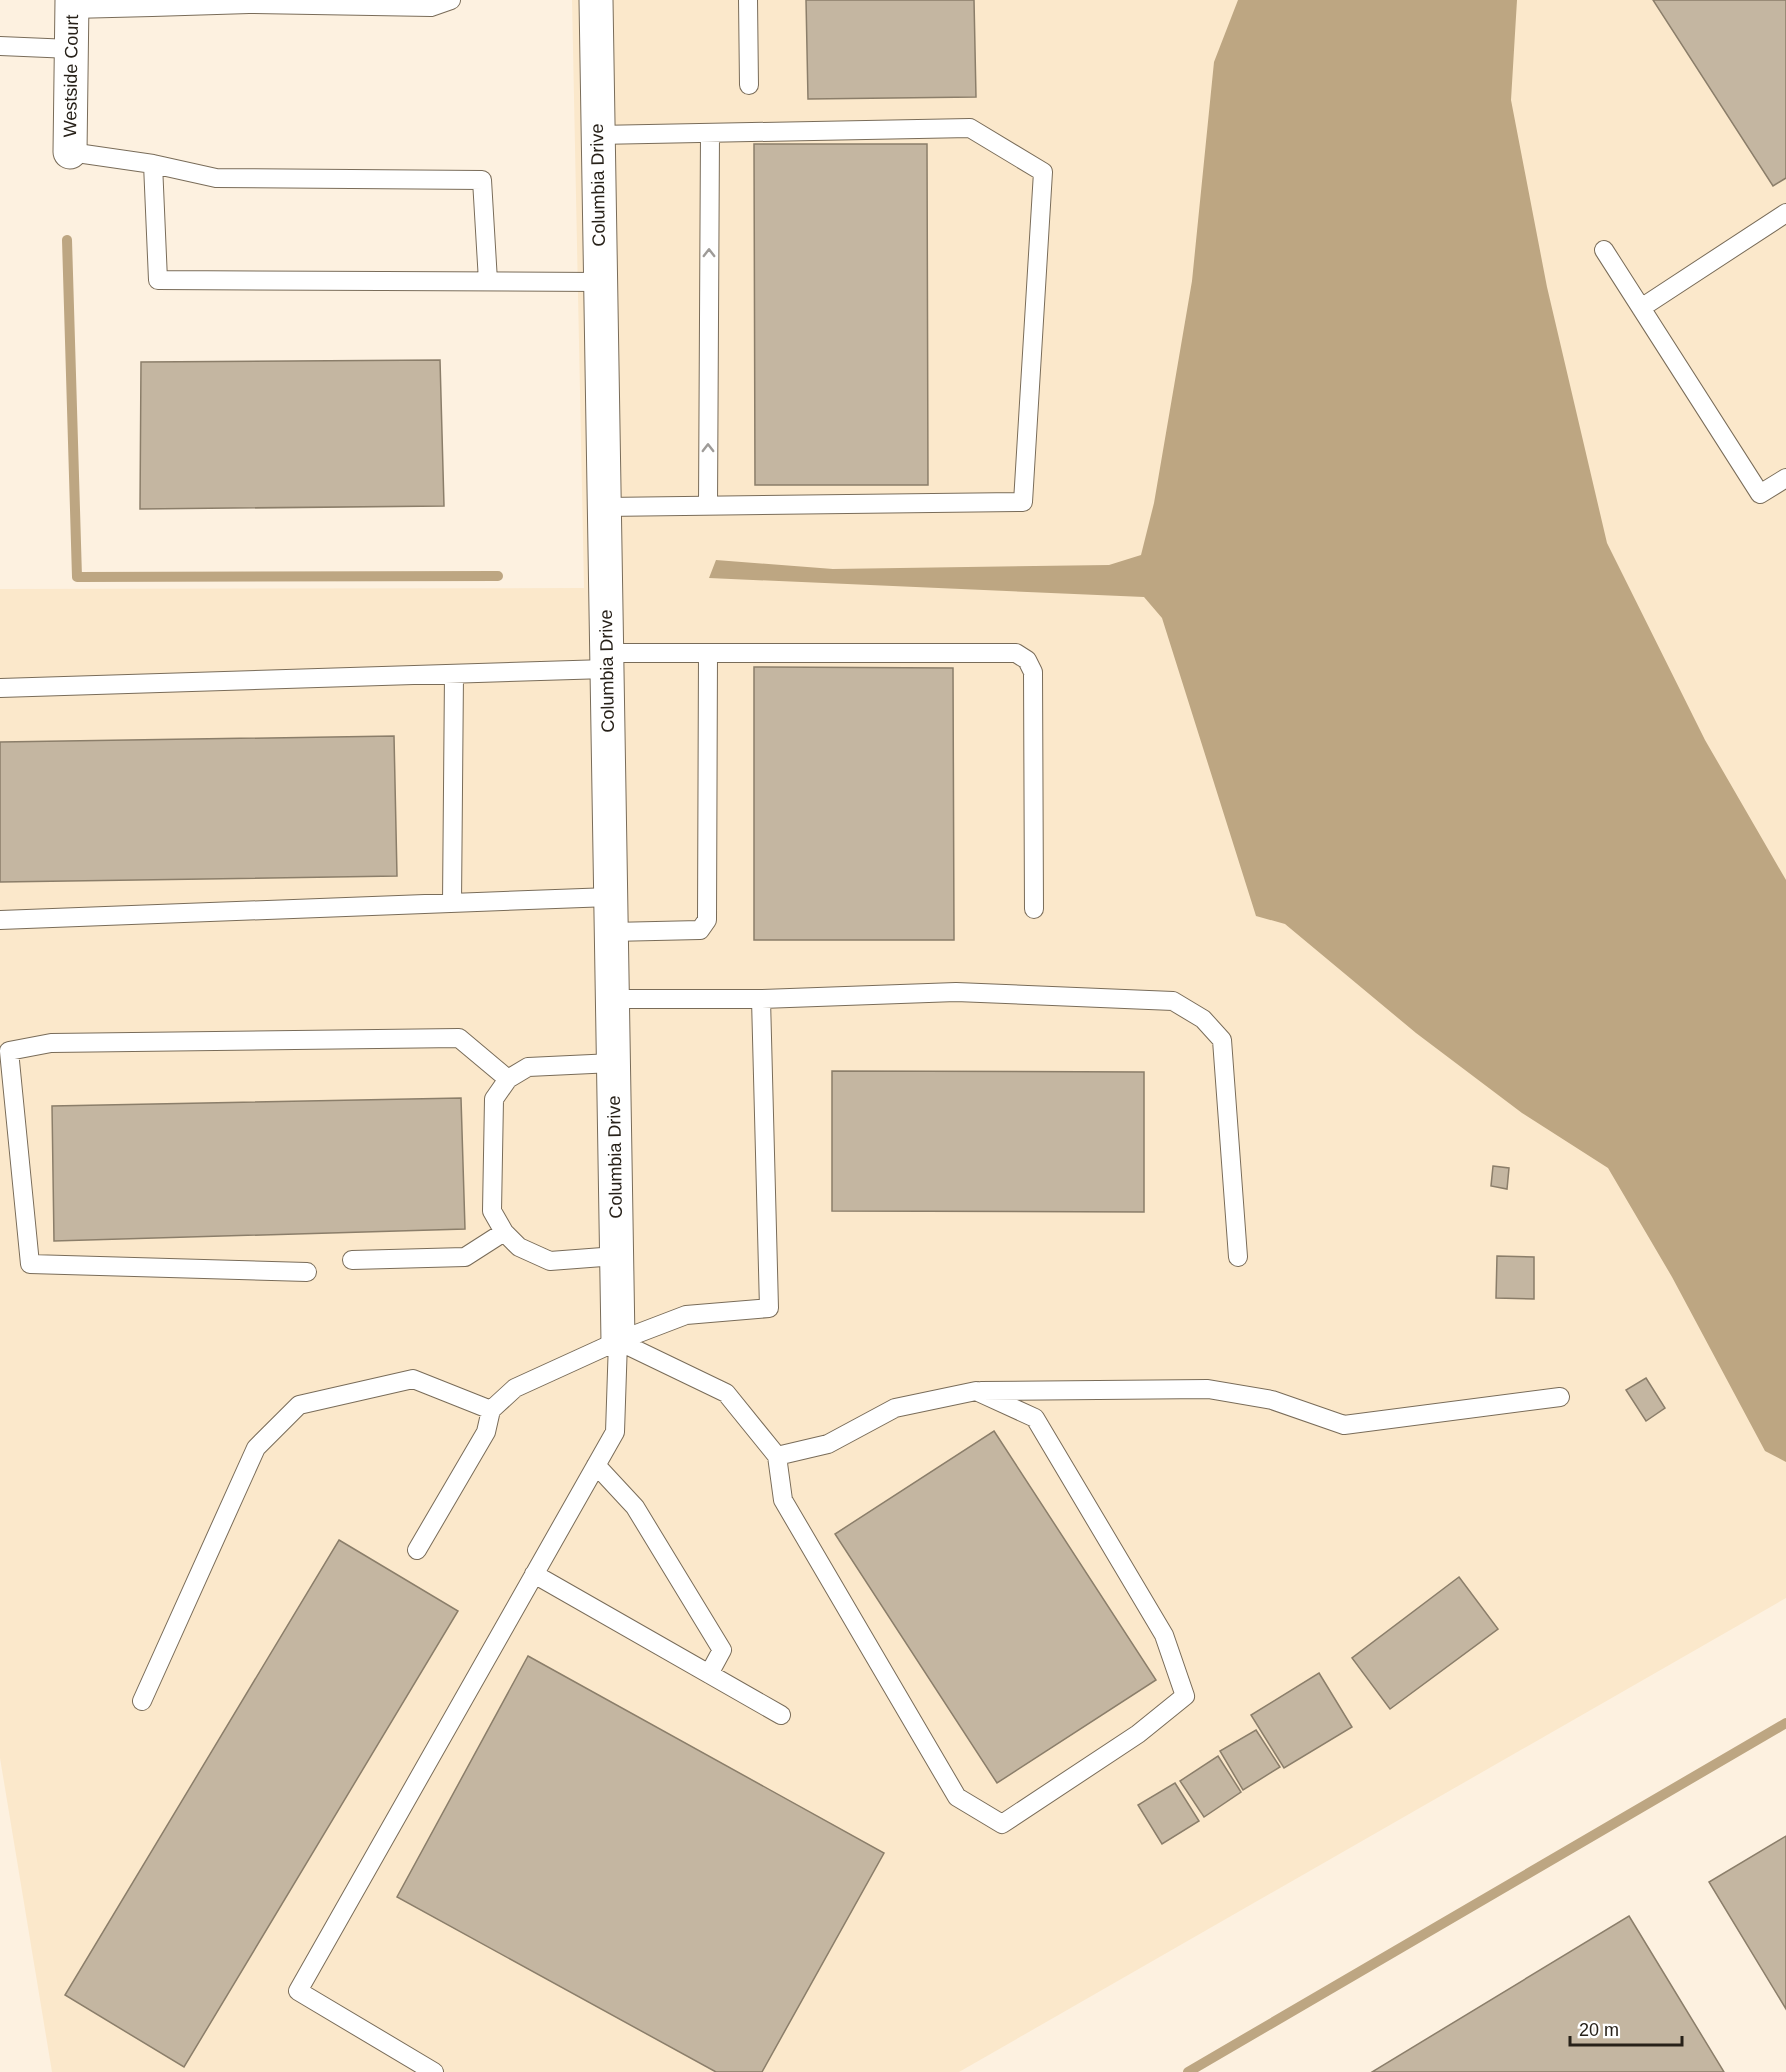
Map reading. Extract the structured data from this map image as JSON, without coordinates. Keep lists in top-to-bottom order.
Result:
{
  "streets": {
    "street": ["Westside Court", "Columbia Drive"]
  },
  "scale_bar": "20 m"
}
